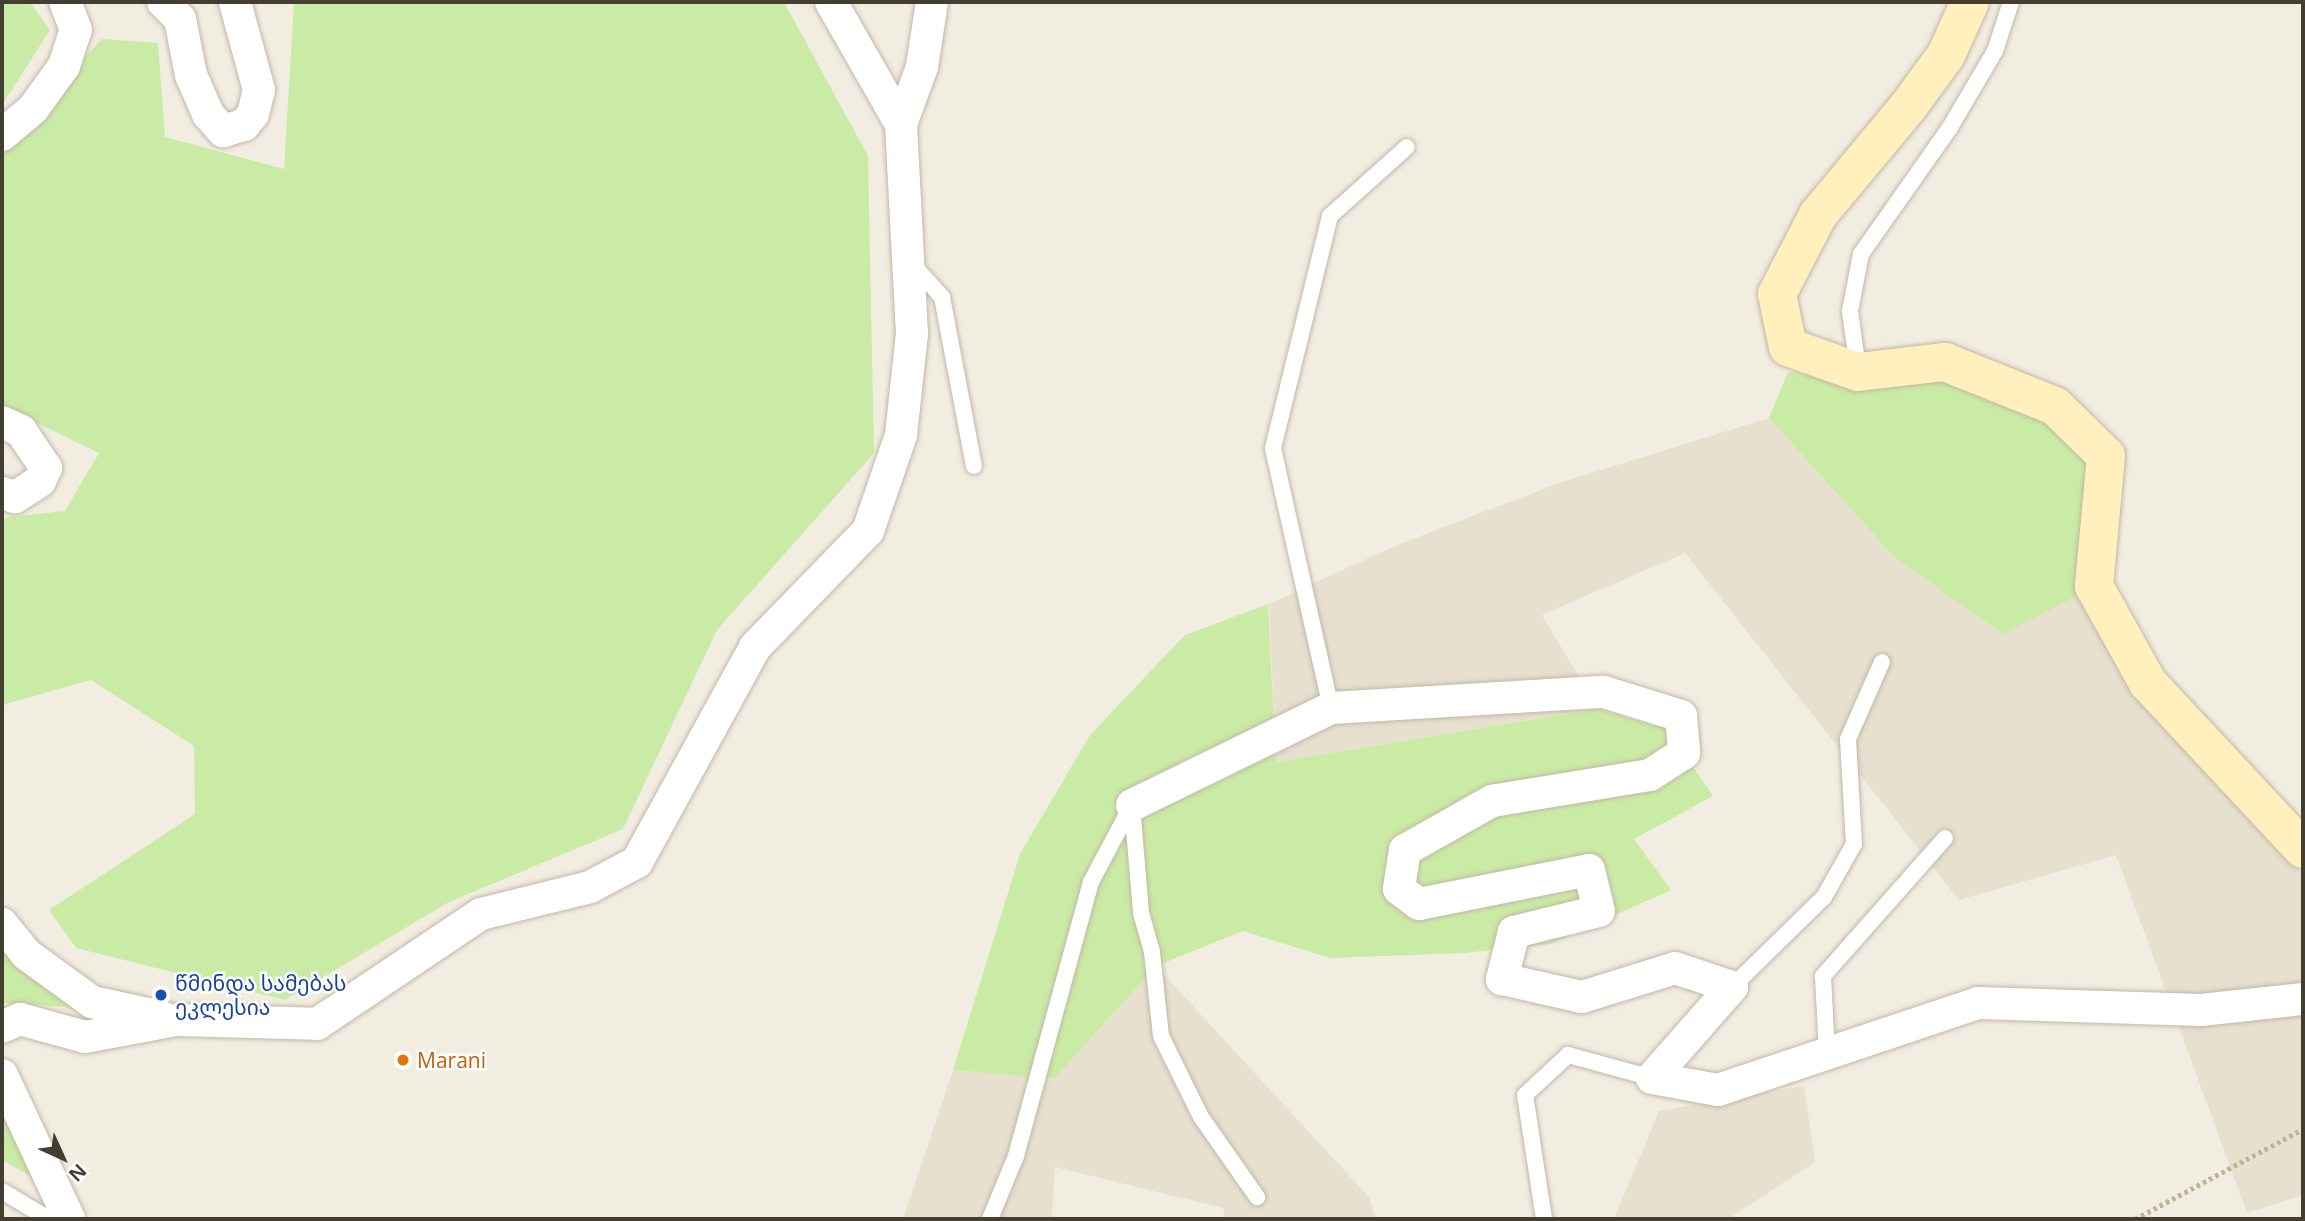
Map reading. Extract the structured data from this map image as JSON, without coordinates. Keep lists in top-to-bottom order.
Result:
{
  "places": ["წმინდა სამებას ეკლესია", "Marani"],
  "north": "bottom right"
}
